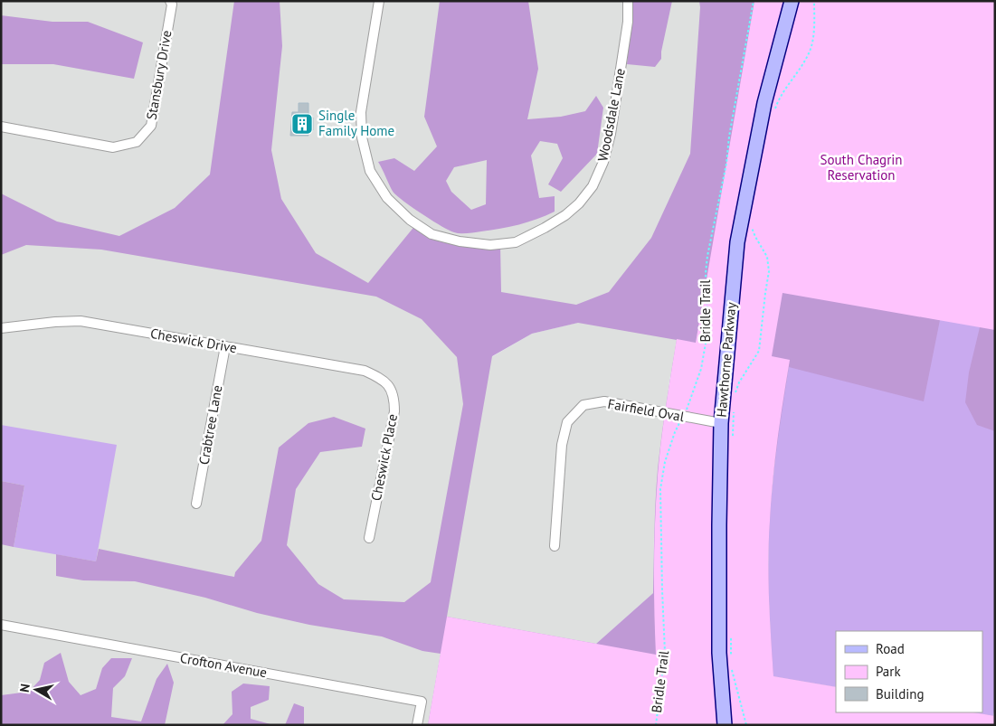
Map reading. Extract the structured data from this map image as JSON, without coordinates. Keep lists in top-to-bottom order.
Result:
{
  "streets": {
    "street": [
      "Stansbury Drive",
      "Woodsdale Lane",
      "Cheswick Drive",
      "Hawthorne Parkway",
      "Fairfield Oval",
      "Crabtree Lane",
      "Cheswick Place",
      "Crofton Avenue"
    ],
    "path": ["Bridle Trail"]
  },
  "crossings": [
    ["Bridle Trail", "Fairfield Oval"],
    ["Cheswick Drive", "Crabtree Lane"],
    ["Cheswick Drive", "Cheswick Place"],
    ["Hawthorne Parkway", "Fairfield Oval"]
  ],
  "parks": ["South Chagrin Reservation"],
  "places": {
    "building": ["Single Family Home"]
  },
  "legend": ["Road", "Park", "Building"],
  "north": "left"
}
